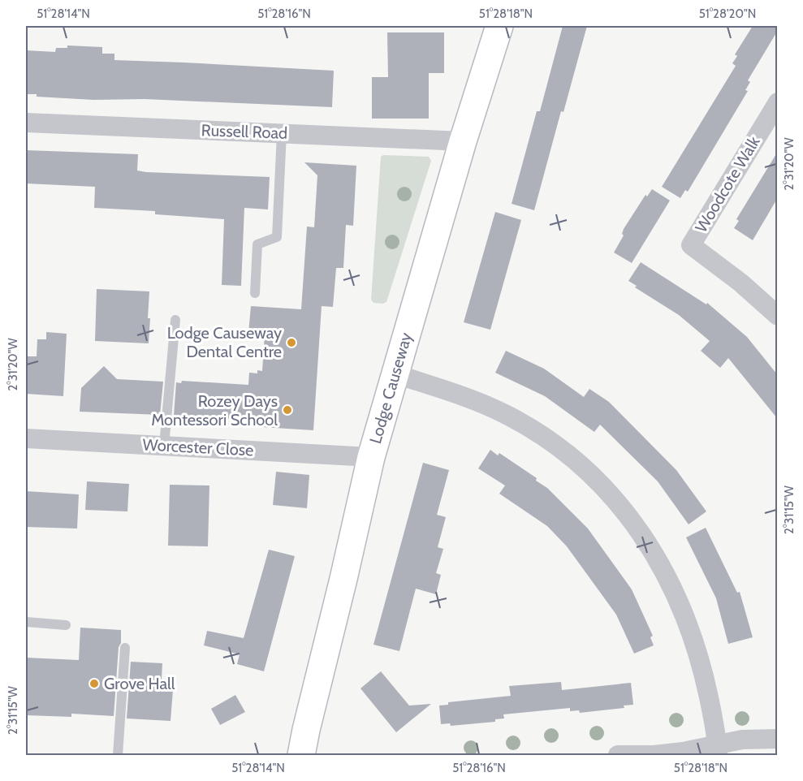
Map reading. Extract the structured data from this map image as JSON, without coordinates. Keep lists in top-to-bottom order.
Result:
{
  "streets": {
    "main road": ["Lodge Causeway"],
    "street": ["Russell Road", "Woodcote Walk", "Worcester Close"]
  },
  "crossings": [
    ["Russell Road", "Lodge Causeway"],
    ["Lodge Causeway", "Worcester Close"]
  ],
  "places": ["Lodge Causeway Dental Centre", "Rozey Days Montessori School", "Grove Hall"],
  "coordinates": [
    "51°28'14\"N",
    "51°28'16\"N",
    "51°28'18\"N",
    "51°28'20\"N",
    "2°31'20\"W",
    "2°31'15\"W"
  ]
}
